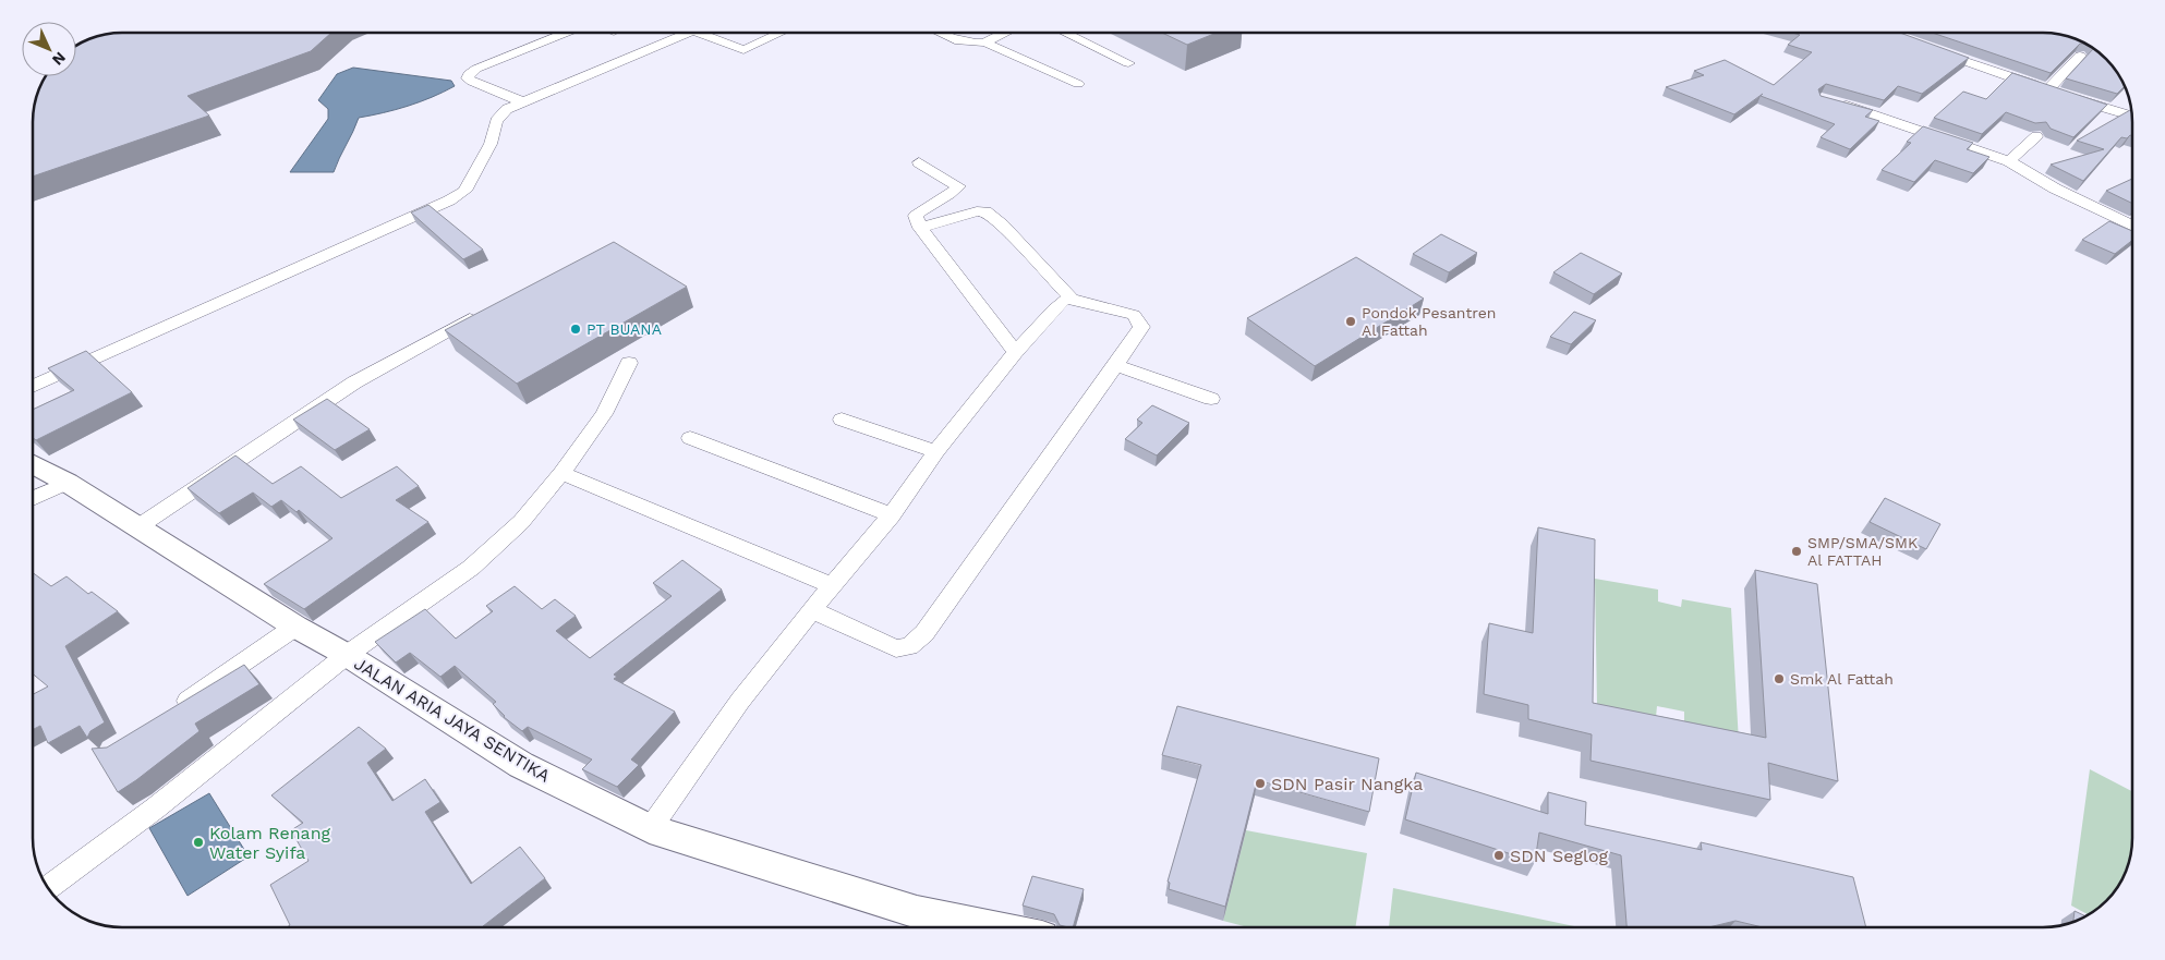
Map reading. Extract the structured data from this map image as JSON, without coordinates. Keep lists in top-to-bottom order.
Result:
{
  "streets": {
    "street": ["JALAN ARIA JAYA SENTIKA"]
  },
  "places": [
    "Pondok Pesantren Al Fattah",
    "PT BUANA",
    "SMP/SMA/SMK Al FATTAH",
    "Smk Al Fattah",
    "SDN Pasir Nangka",
    "Kolam Renang Water Syifa",
    "SDN Seglog"
  ],
  "north": "bottom right"
}
